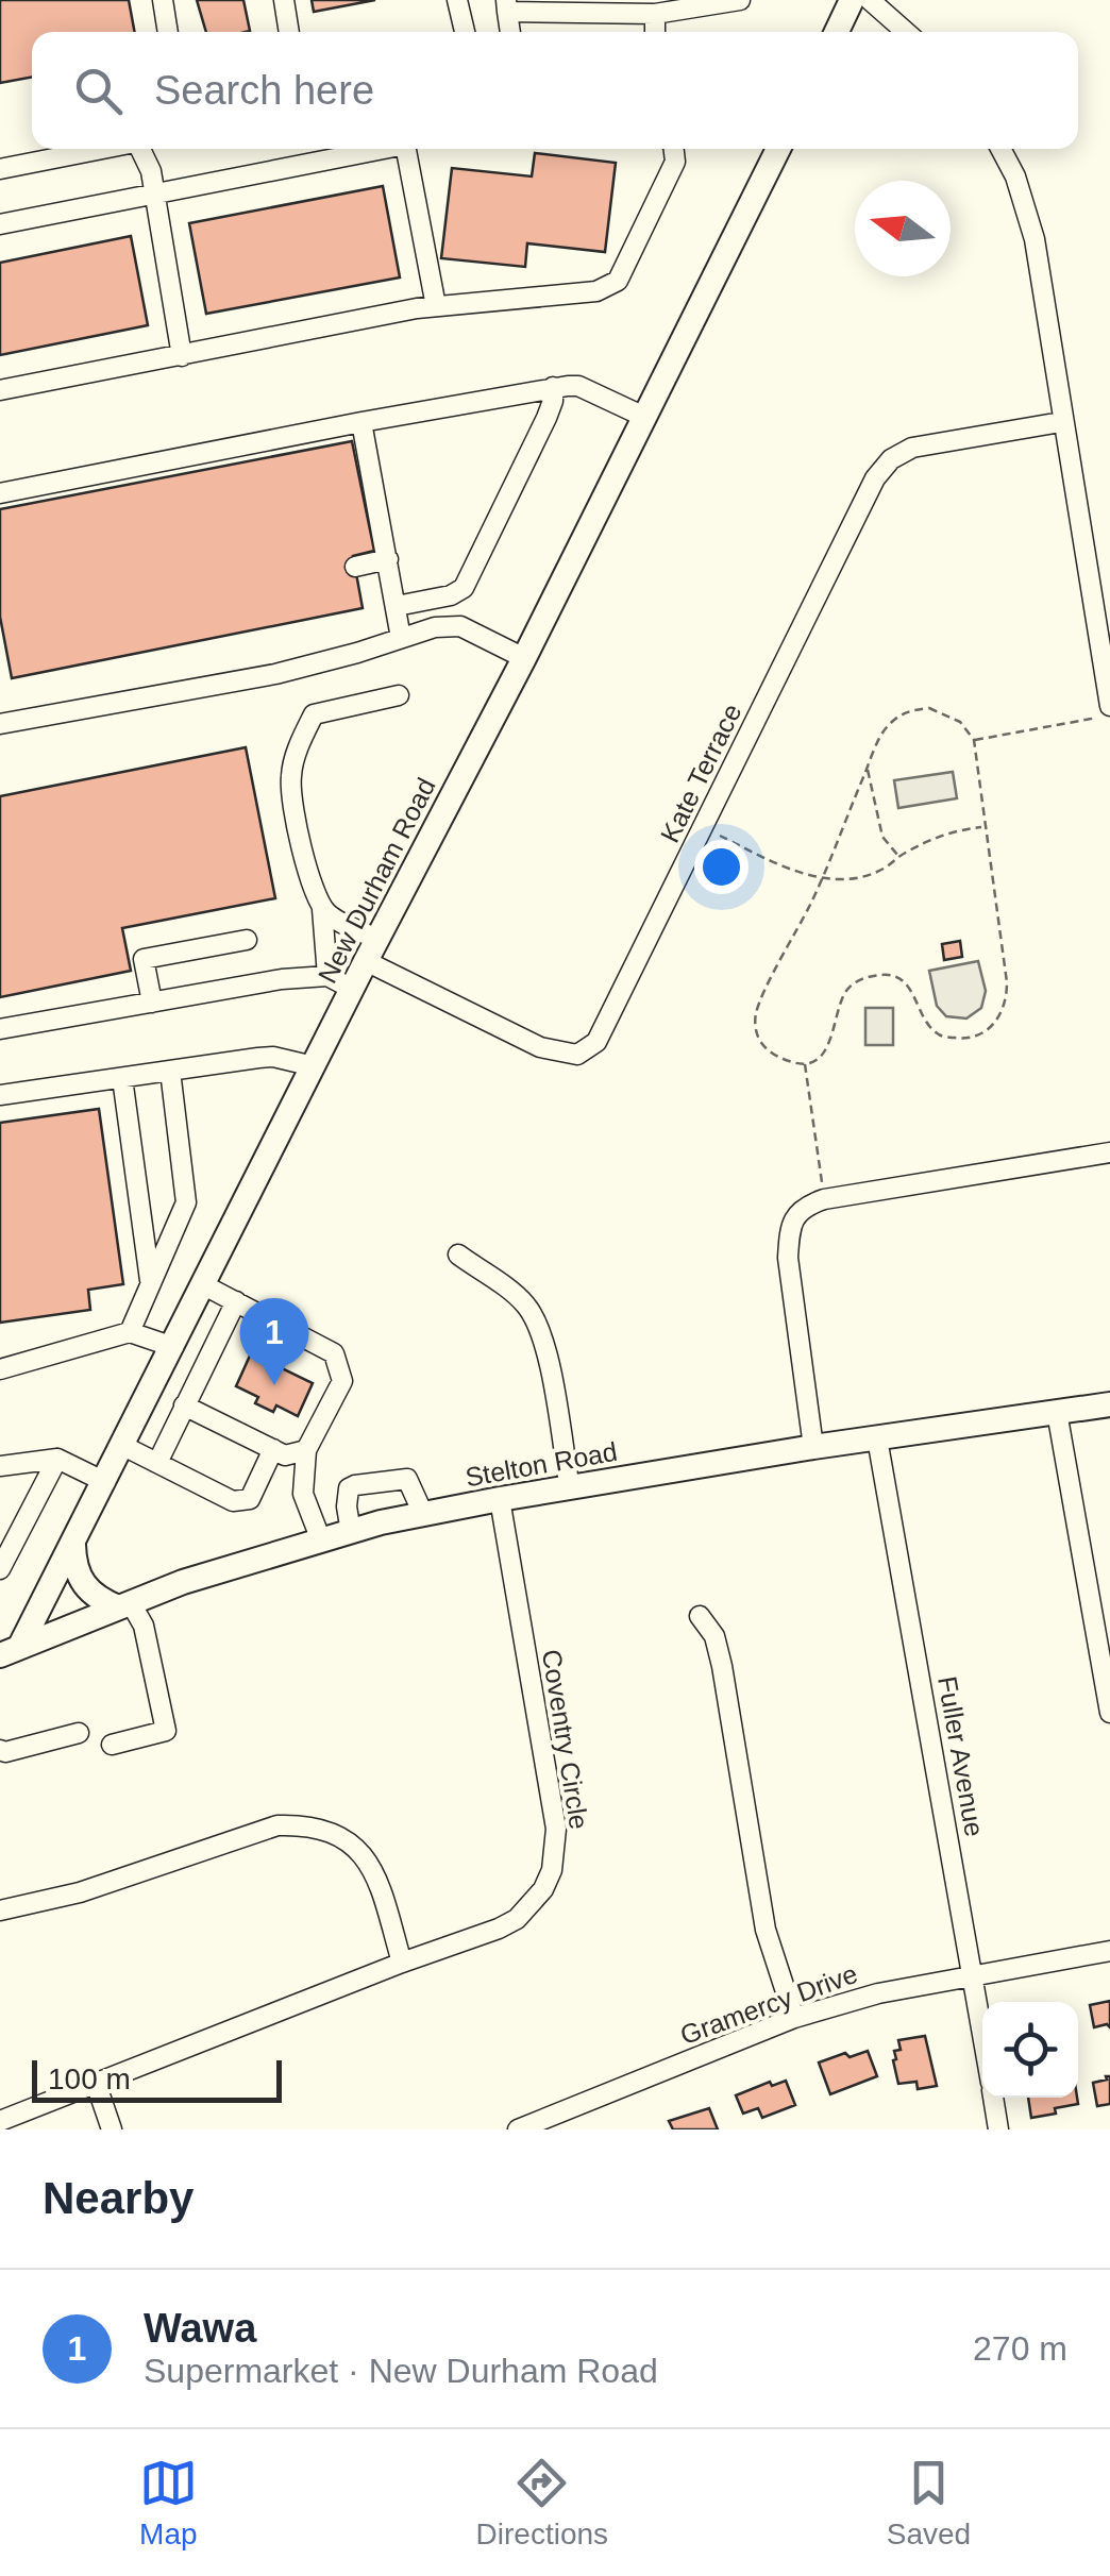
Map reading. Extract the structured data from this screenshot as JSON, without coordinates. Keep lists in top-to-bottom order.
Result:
{
  "streets": {
    "main road": ["New Durham Road", "Stelton Road"],
    "street": [
      "Kate Terrace",
      "Coventry Circle",
      "Fuller Avenue",
      "Gramercy Drive"
    ]
  },
  "crossings": [
    ["Kate Terrace", "New Durham Road"],
    ["New Durham Road", "Stelton Road"],
    ["Stelton Road", "Coventry Circle"],
    ["Stelton Road", "Fuller Avenue"],
    ["Fuller Avenue", "Gramercy Drive"]
  ],
  "scale_bar": "100 m",
  "north": "left",
  "page": {
    "search": "Search here",
    "pins": "1",
    "scale": "100 m",
    "heading": "Nearby",
    "list": [
      {
        "mark": "1",
        "name": "Wawa",
        "note": "Supermarket · New Durham Road",
        "value": "270 m"
      }
    ],
    "nav": ["Map", "Directions", "Saved"]
  }
}
